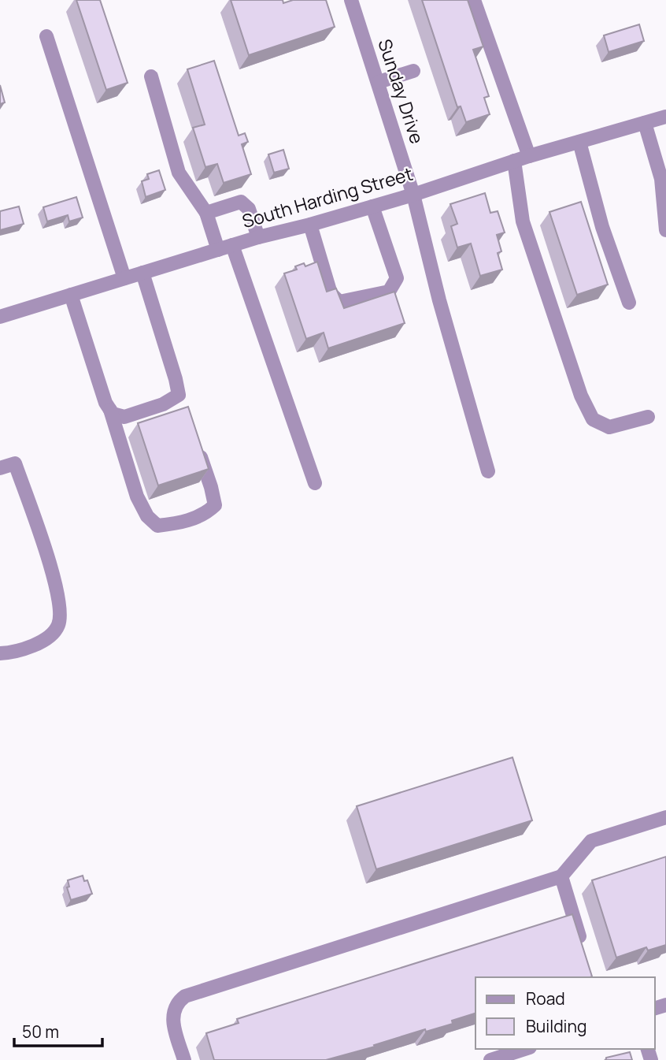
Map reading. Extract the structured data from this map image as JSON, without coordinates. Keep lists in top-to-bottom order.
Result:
{
  "streets": {
    "street": ["Sunday Drive", "South Harding Street"]
  },
  "crossings": [
    ["Sunday Drive", "South Harding Street"]
  ],
  "legend": ["Road", "Building"],
  "scale_bar": "50 m"
}
